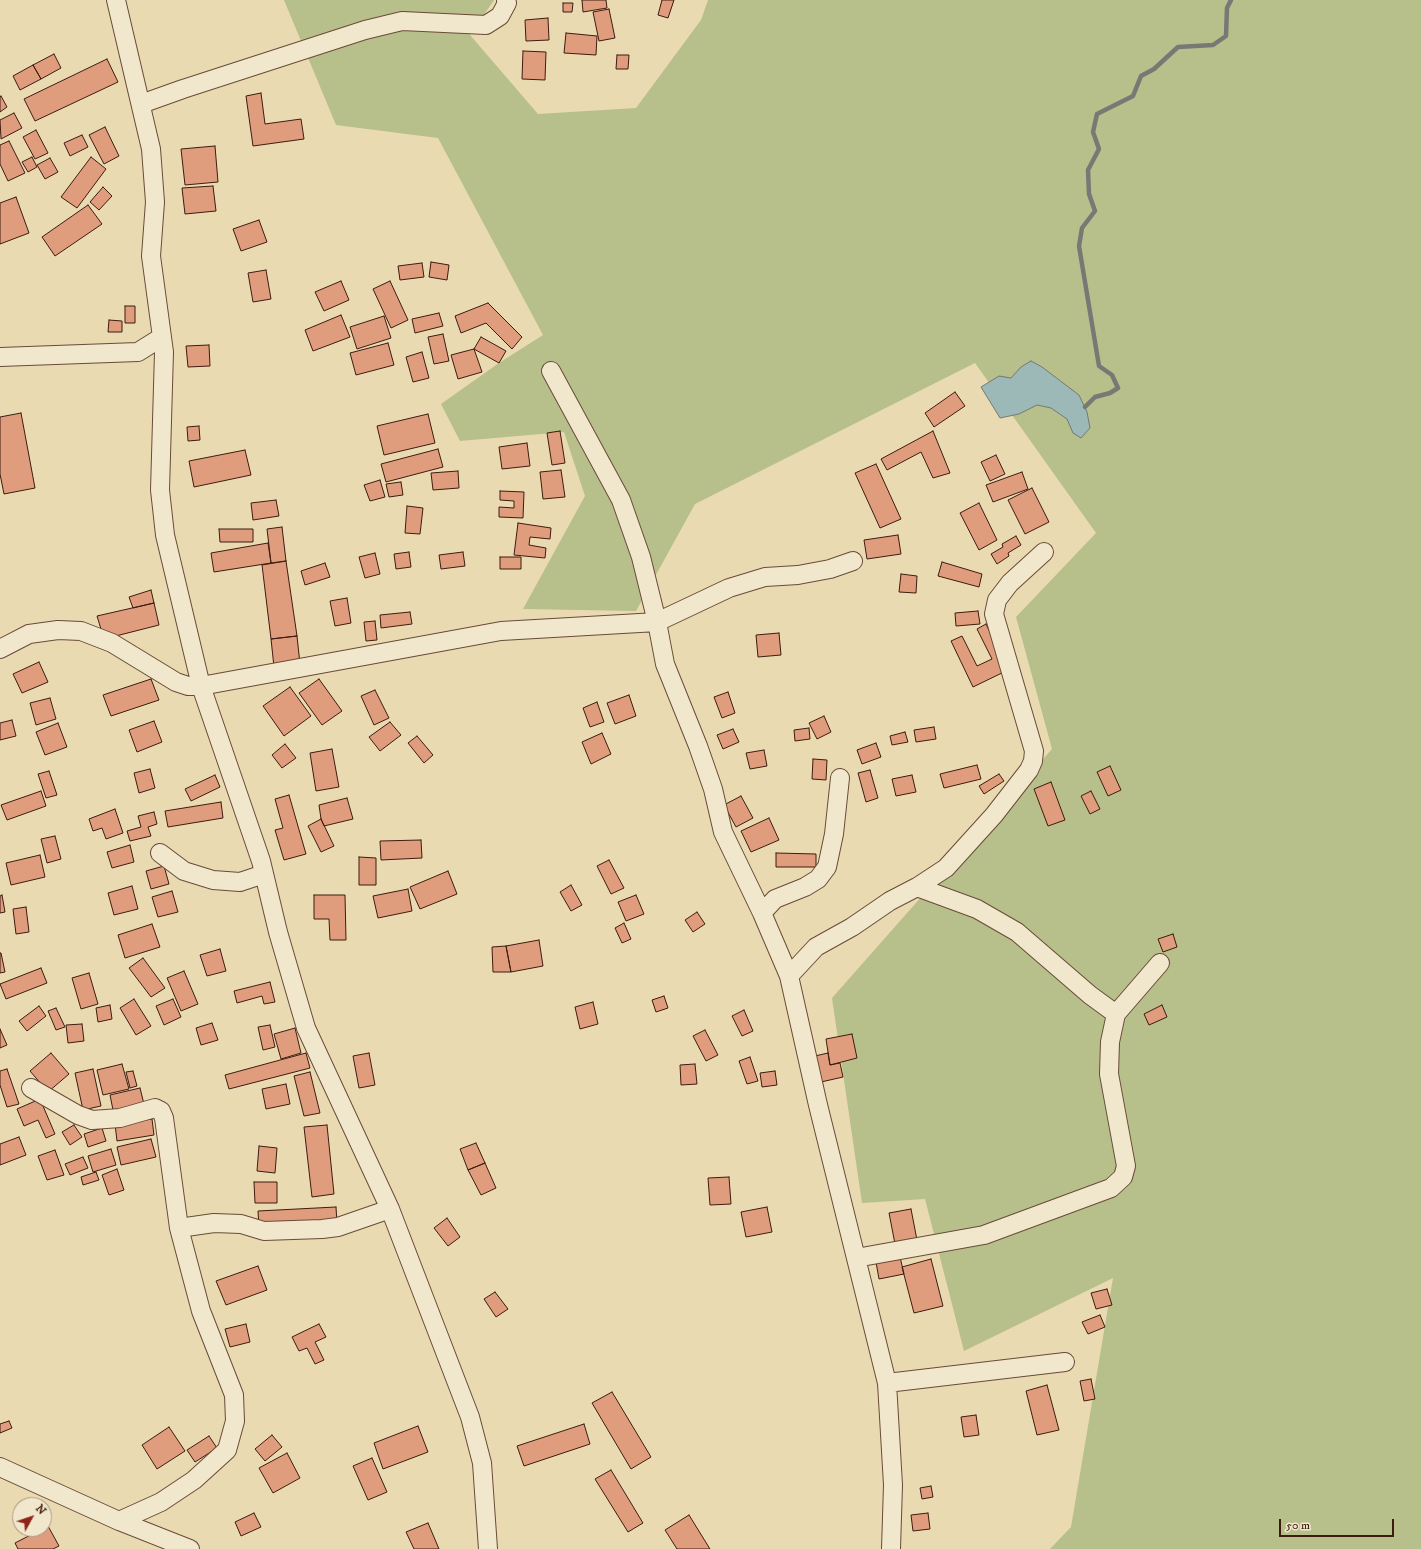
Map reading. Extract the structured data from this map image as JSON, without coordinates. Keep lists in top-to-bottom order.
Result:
{
  "scale_bar": "50 m",
  "north": "top right"
}
